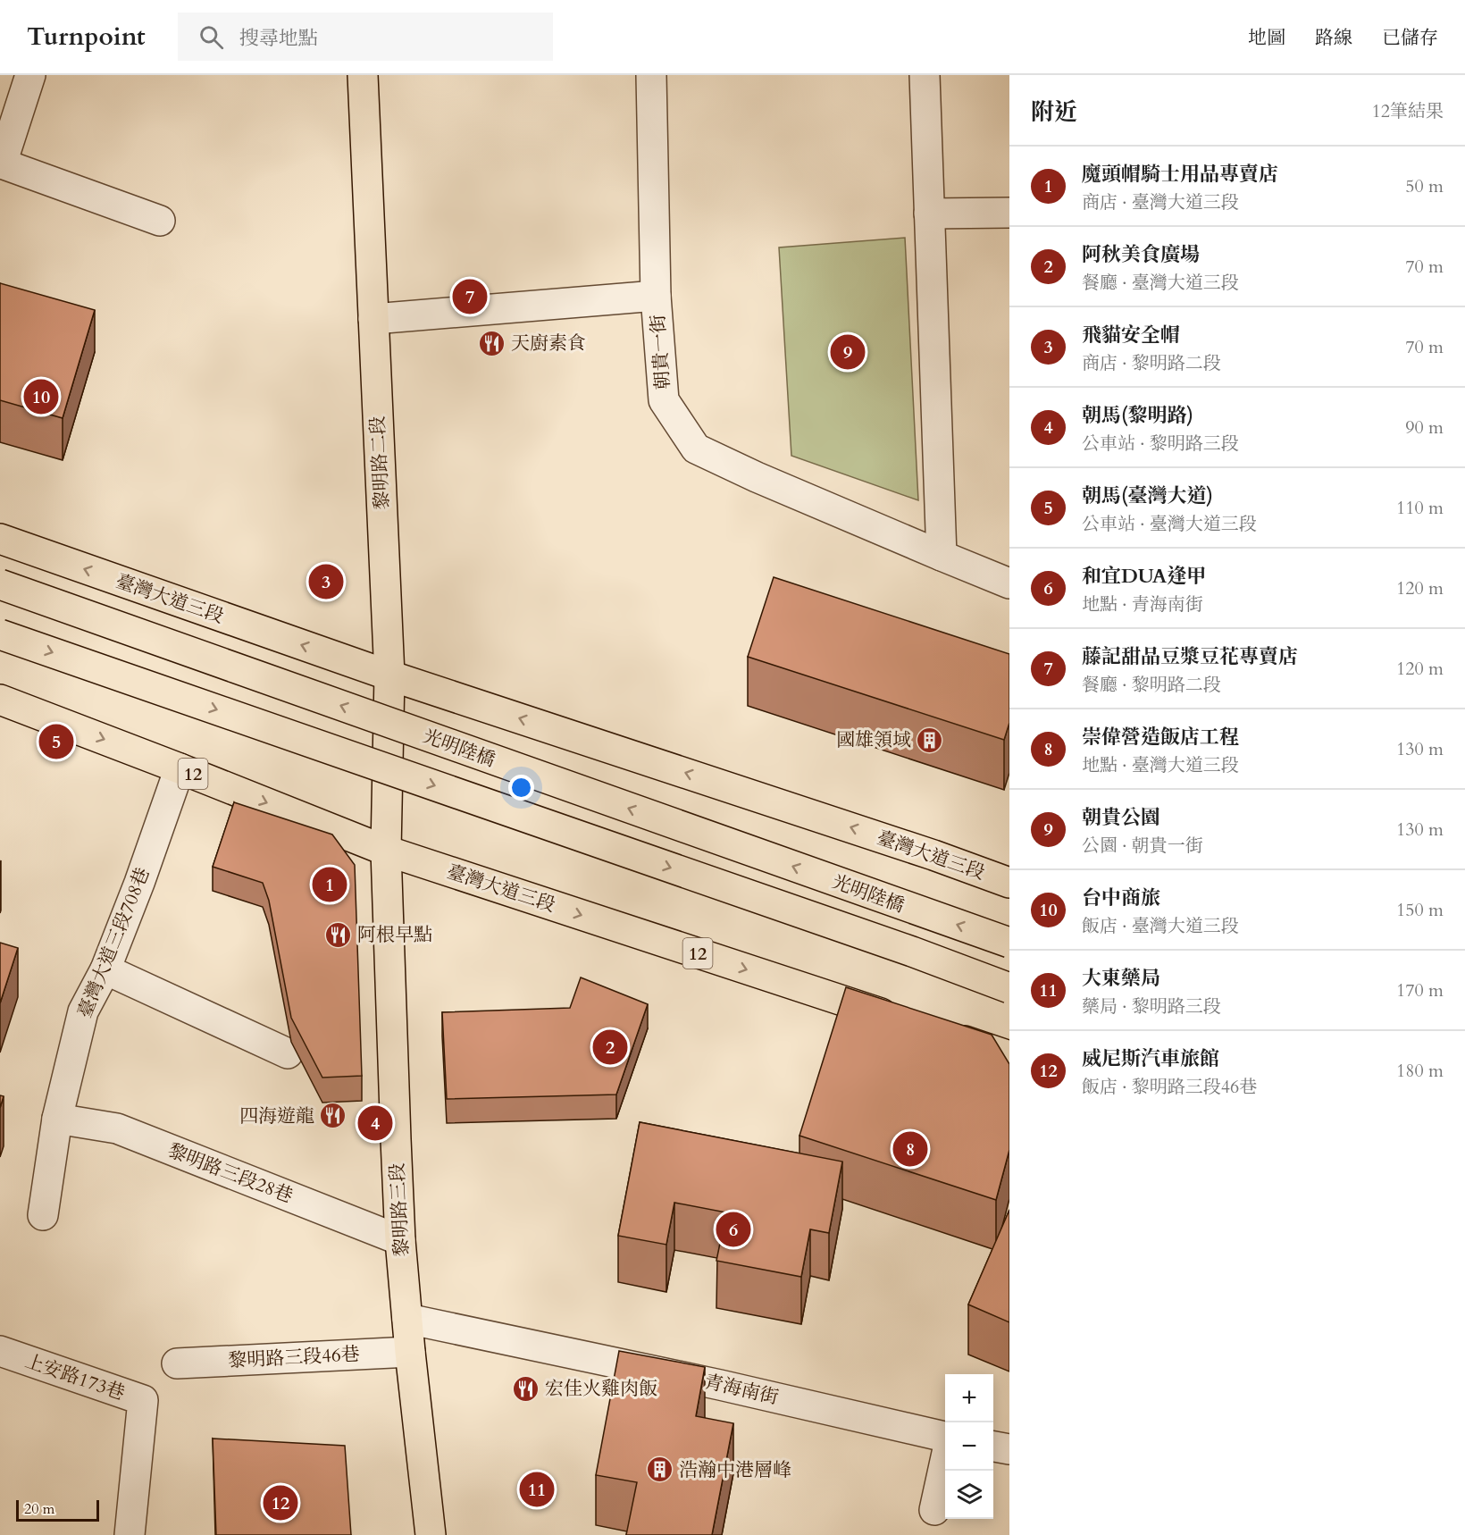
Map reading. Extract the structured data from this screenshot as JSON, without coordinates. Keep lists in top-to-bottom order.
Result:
{
  "streets": {
    "main road": [
      "黎明路二段",
      "臺灣大道三段",
      "光明陸橋",
      "12",
      "黎明路三段"
    ],
    "street": [
      "朝貴一街",
      "臺灣大道三段708巷",
      "黎明路三段28巷",
      "黎明路三段46巷",
      "上安路173巷",
      "青海南街"
    ]
  },
  "crossings": [
    ["黎明路二段", "臺灣大道三段"],
    ["黎明路二段", "黎明路三段"],
    ["臺灣大道三段", "臺灣大道三段708巷"],
    ["臺灣大道三段", "黎明路三段"],
    ["臺灣大道三段708巷", "黎明路三段28巷"],
    ["黎明路三段28巷", "黎明路三段"],
    ["黎明路三段", "黎明路三段46巷"],
    ["黎明路三段", "青海南街"]
  ],
  "places": {
    "restaurant": [
      "天廚素食",
      "阿根早點",
      "四海遊龍",
      "宏佳火雞肉飯"
    ],
    "building": ["國雄領域", "浩瀚中港層峰"]
  },
  "scale_bar": "20 m",
  "page": {
    "header": "Turnpoint",
    "search": "搜尋地點",
    "nav": ["地圖", "路線", "已儲存"],
    "heading": ["附近", "12筆結果"],
    "list": [
      {
        "mark": "1",
        "name": "魔頭帽騎士用品專賣店",
        "note": "商店 · 臺灣大道三段",
        "value": "50 m"
      },
      {
        "mark": "2",
        "name": "阿秋美食廣場",
        "note": "餐廳 · 臺灣大道三段",
        "value": "70 m"
      },
      {
        "mark": "3",
        "name": "飛貓安全帽",
        "note": "商店 · 黎明路二段",
        "value": "70 m"
      },
      {
        "mark": "4",
        "name": "朝馬(黎明路)",
        "note": "公車站 · 黎明路三段",
        "value": "90 m"
      },
      {
        "mark": "5",
        "name": "朝馬(臺灣大道)",
        "note": "公車站 · 臺灣大道三段",
        "value": "110 m"
      },
      {
        "mark": "6",
        "name": "和宜DUA逢甲",
        "note": "地點 · 青海南街",
        "value": "120 m"
      },
      {
        "mark": "7",
        "name": "藤記甜品豆漿豆花專賣店",
        "note": "餐廳 · 黎明路二段",
        "value": "120 m"
      },
      {
        "mark": "8",
        "name": "崇偉營造飯店工程",
        "note": "地點 · 臺灣大道三段",
        "value": "130 m"
      },
      {
        "mark": "9",
        "name": "朝貴公園",
        "note": "公園 · 朝貴一街",
        "value": "130 m"
      },
      {
        "mark": "10",
        "name": "台中商旅",
        "note": "飯店 · 臺灣大道三段",
        "value": "150 m"
      },
      {
        "mark": "11",
        "name": "大東藥局",
        "note": "藥局 · 黎明路三段",
        "value": "170 m"
      },
      {
        "mark": "12",
        "name": "威尼斯汽車旅館",
        "note": "飯店 · 黎明路三段46巷",
        "value": "180 m"
      }
    ],
    "pins": [
      "7",
      "9",
      "10",
      "3",
      "5",
      "1",
      "2",
      "4",
      "8",
      "6",
      "11",
      "12"
    ],
    "map_buttons": ["+", "−"],
    "scale": "20 m"
  }
}
